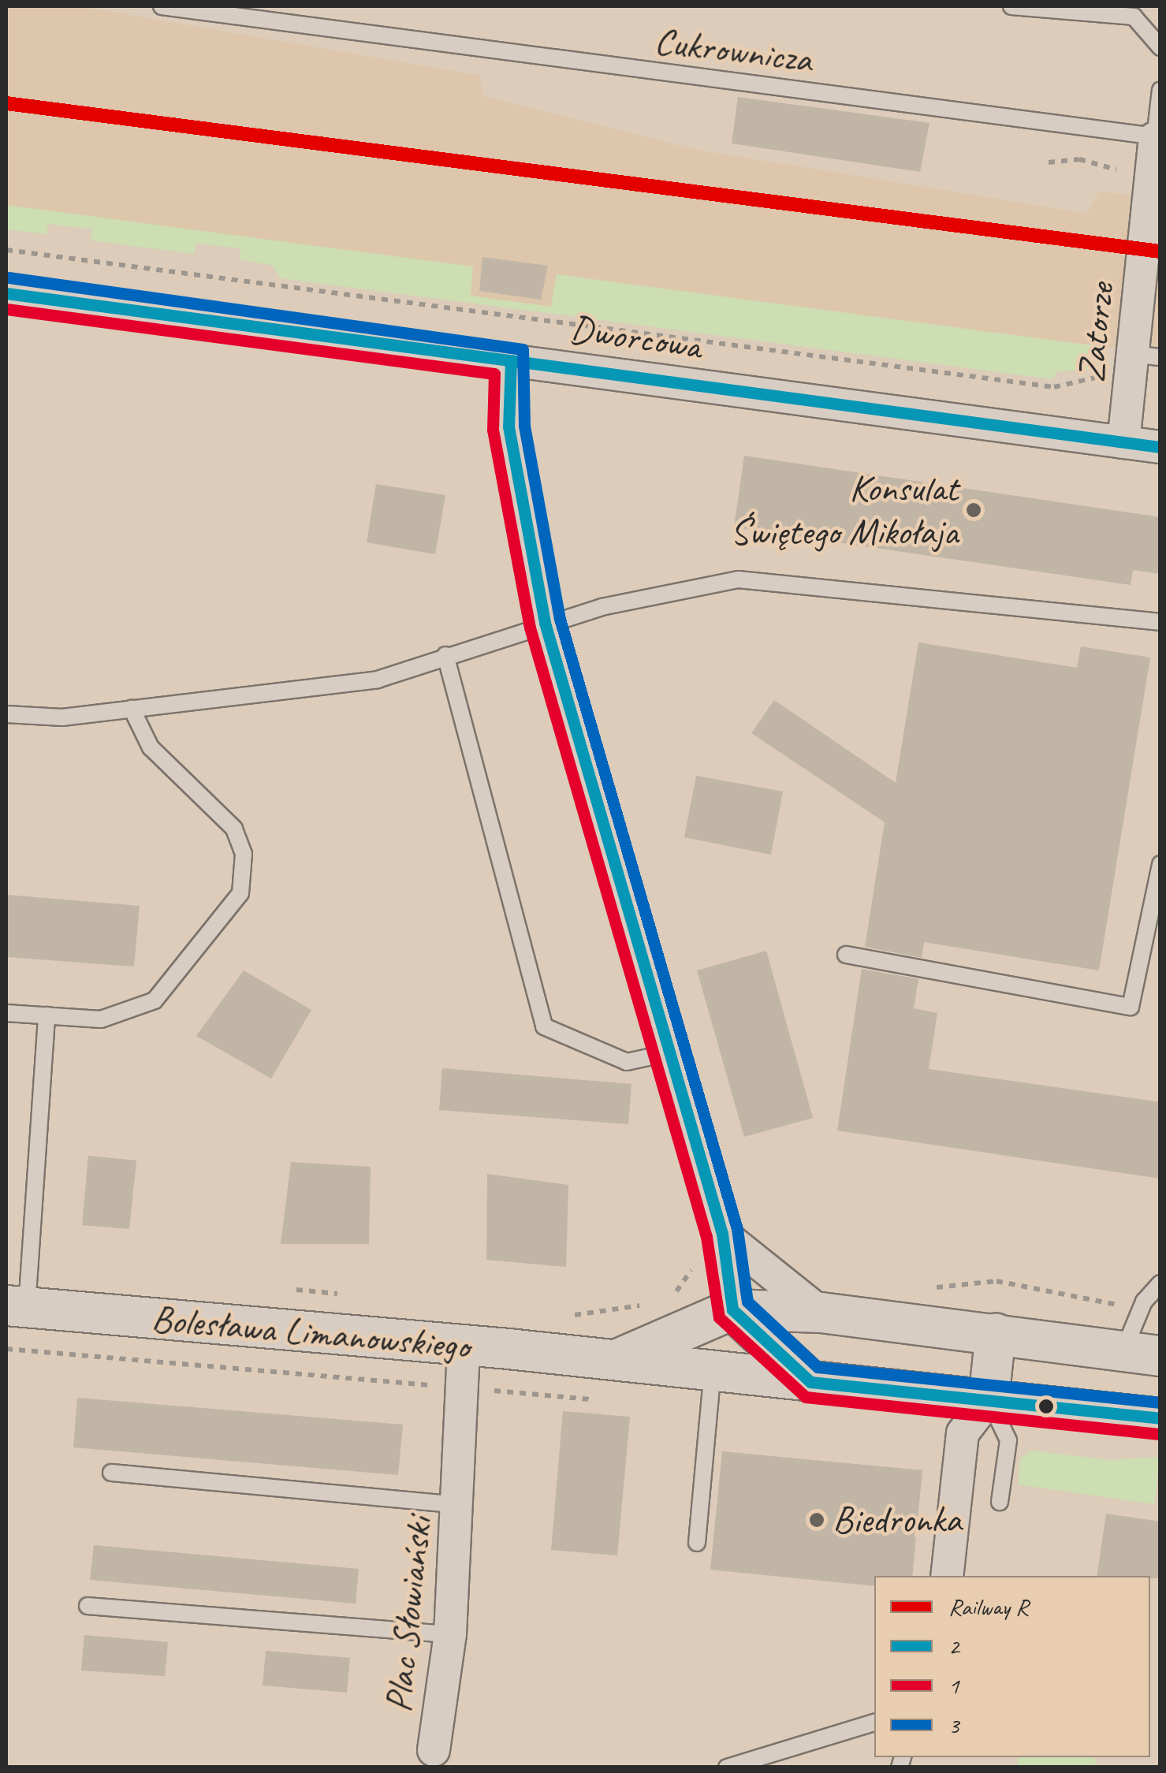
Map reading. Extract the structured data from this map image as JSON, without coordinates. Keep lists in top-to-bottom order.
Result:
{
  "streets": {
    "street": [
      "Zatorze",
      "Dworcowa",
      "Bolesława Limanowskiego",
      "Plac Słowiański"
    ],
    "lane": ["Cukrownicza"]
  },
  "crossings": [
    ["Cukrownicza", "Zatorze"],
    ["Zatorze", "Dworcowa"],
    ["Bolesława Limanowskiego", "Plac Słowiański"]
  ],
  "places": ["Konsulat Świętego Mikołaja", "Biedronka"],
  "lines": [
    "rail line R",
    "transit line 3",
    "transit line 2",
    "transit line 1"
  ],
  "legend": [
    "Railway R",
    "2",
    "1",
    "3"
  ]
}
